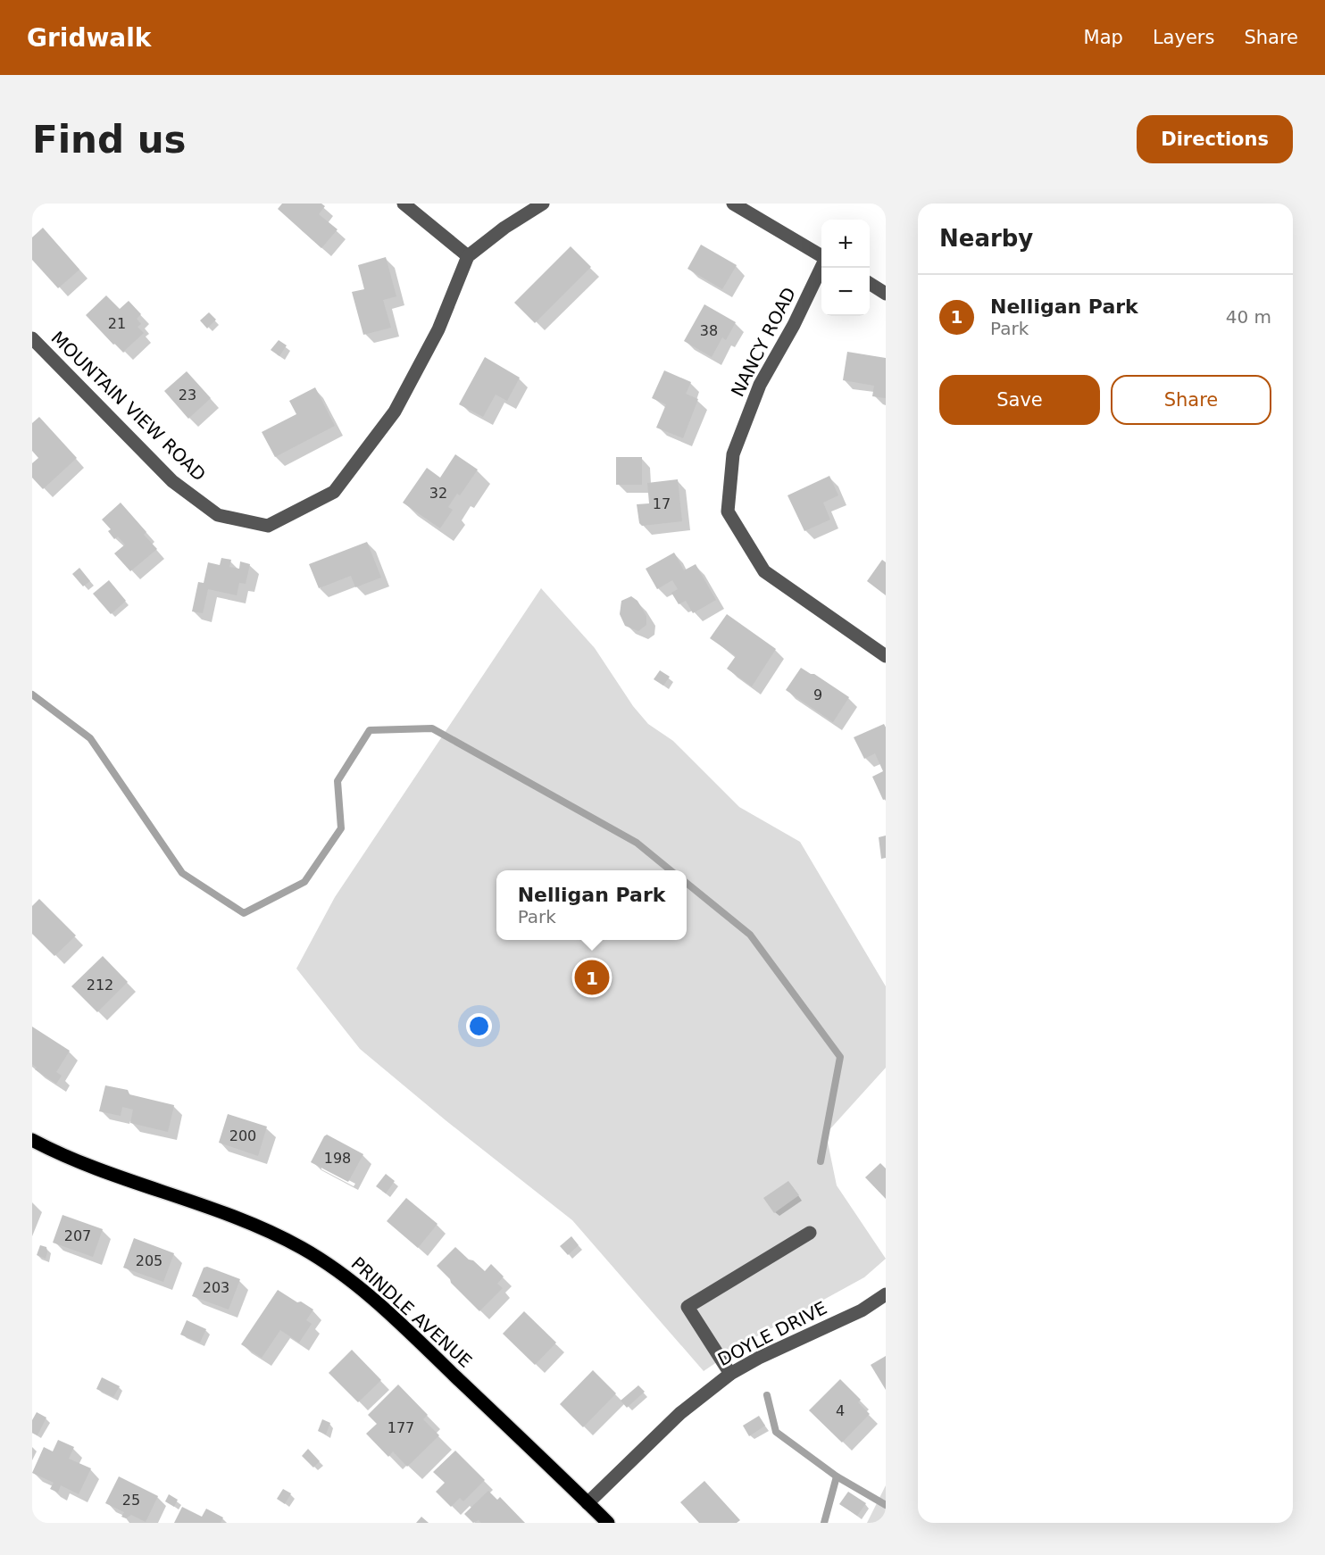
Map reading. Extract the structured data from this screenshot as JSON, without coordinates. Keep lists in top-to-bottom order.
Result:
{
  "streets": {
    "main road": ["PRINDLE AVENUE"],
    "street": ["NANCY ROAD", "MOUNTAIN VIEW ROAD", "DOYLE DRIVE"]
  },
  "crossings": [
    ["PRINDLE AVENUE", "DOYLE DRIVE"]
  ],
  "house_numbers": [
    "21",
    "38",
    "23",
    "32",
    "17",
    "9",
    "212",
    "200",
    "198",
    "207",
    "205",
    "203",
    "4",
    "177",
    "25"
  ],
  "page": {
    "header": "Gridwalk",
    "nav": ["Map", "Layers", "Share"],
    "buttons": [
      "Directions",
      ["Save", "Share"]
    ],
    "title": "Find us",
    "heading": "Nearby",
    "map_buttons": ["+", "−"],
    "list": [
      {
        "mark": "1",
        "name": "Nelligan Park",
        "note": "Park",
        "value": "40 m"
      }
    ],
    "popup": ["Nelligan Park", "Park"],
    "pins": "1"
  }
}
